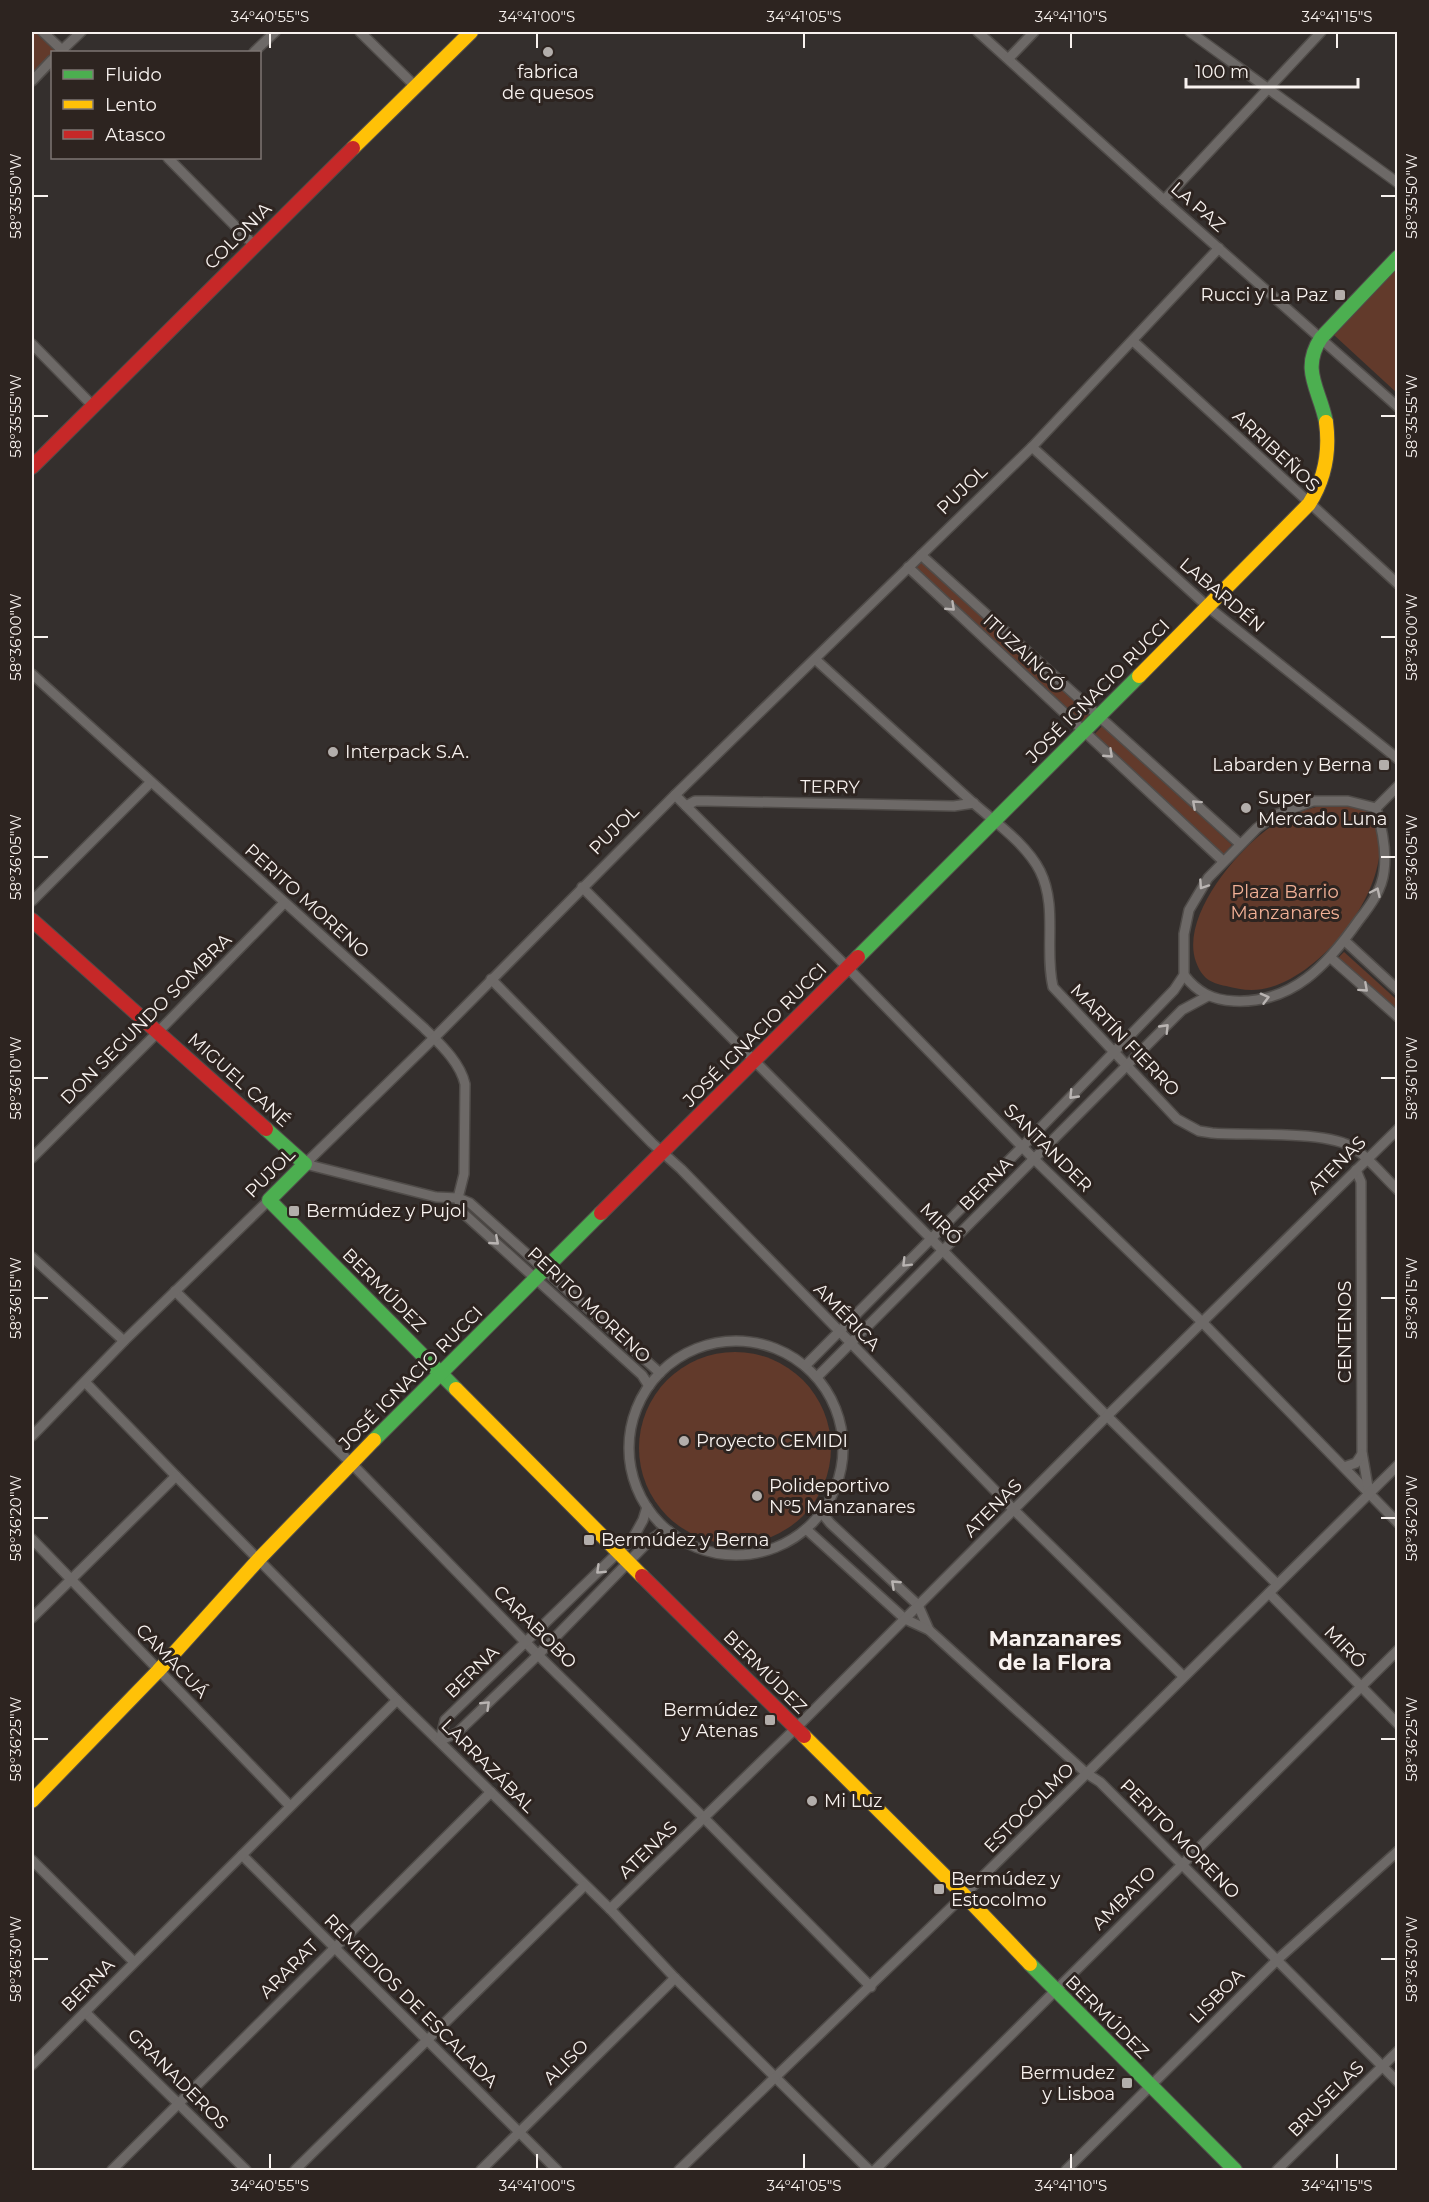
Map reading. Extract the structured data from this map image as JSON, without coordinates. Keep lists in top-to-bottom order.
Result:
{
  "streets": {
    "street": [
      "LA PAZ",
      "COLONIA",
      "ARRIBEÑOS",
      "PUJOL",
      "LABARDÉN",
      "ITUZAINGÓ",
      "JOSÉ IGNACIO RUCCI",
      "TERRY",
      "PERITO MORENO",
      "DON SEGUNDO SOMBRA",
      "MARTÍN FIERRO",
      "MIGUEL CANÉ",
      "SANTANDER",
      "ATENAS",
      "BERNA",
      "MIRÓ",
      "BERMÚDEZ",
      "AMÉRICA",
      "CENTENOS",
      "CARABOBO",
      "CAMACUÁ",
      "LARRAZÁBAL",
      "ESTOCOLMO",
      "AMBATO",
      "ARARAT",
      "LISBOA",
      "REMEDIOS DE ESCALADA",
      "ALISO",
      "GRANADEROS",
      "BRUSELAS"
    ]
  },
  "crossings": [
    ["LA PAZ", "PUJOL"],
    ["LA PAZ", "JOSÉ IGNACIO RUCCI"],
    ["ARRIBEÑOS", "PUJOL"],
    ["ARRIBEÑOS", "JOSÉ IGNACIO RUCCI"],
    ["PUJOL", "LABARDÉN"],
    ["PUJOL", "ITUZAINGÓ"],
    ["PUJOL", "PERITO MORENO"],
    ["PUJOL", "MARTÍN FIERRO"],
    ["PUJOL", "MIGUEL CANÉ"],
    ["PUJOL", "SANTANDER"],
    ["PUJOL", "MIRÓ"],
    ["PUJOL", "BERMÚDEZ"],
    ["PUJOL", "AMÉRICA"],
    ["PUJOL", "CARABOBO"],
    ["PUJOL", "LARRAZÁBAL"],
    ["LABARDÉN", "JOSÉ IGNACIO RUCCI"],
    ["ITUZAINGÓ", "JOSÉ IGNACIO RUCCI"],
    ["ITUZAINGÓ", "BERNA"],
    ["JOSÉ IGNACIO RUCCI", "PERITO MORENO"],
    ["JOSÉ IGNACIO RUCCI", "MARTÍN FIERRO"],
    ["JOSÉ IGNACIO RUCCI", "SANTANDER"],
    ["JOSÉ IGNACIO RUCCI", "MIRÓ"],
    ["JOSÉ IGNACIO RUCCI", "BERMÚDEZ"],
    ["JOSÉ IGNACIO RUCCI", "AMÉRICA"],
    ["JOSÉ IGNACIO RUCCI", "CARABOBO"],
    ["JOSÉ IGNACIO RUCCI", "CAMACUÁ"],
    ["JOSÉ IGNACIO RUCCI", "LARRAZÁBAL"],
    ["TERRY", "MARTÍN FIERRO"],
    ["TERRY", "SANTANDER"],
    ["PERITO MORENO", "DON SEGUNDO SOMBRA"],
    ["PERITO MORENO", "MIGUEL CANÉ"],
    ["PERITO MORENO", "ATENAS"],
    ["PERITO MORENO", "BERNA"],
    ["PERITO MORENO", "ESTOCOLMO"],
    ["PERITO MORENO", "AMBATO"],
    ["PERITO MORENO", "LISBOA"],
    ["PERITO MORENO", "BRUSELAS"],
    ["DON SEGUNDO SOMBRA", "MIGUEL CANÉ"],
    ["MARTÍN FIERRO", "ATENAS"],
    ["MARTÍN FIERRO", "BERNA"],
    ["SANTANDER", "ATENAS"],
    ["SANTANDER", "BERNA"],
    ["SANTANDER", "CENTENOS"],
    ["SANTANDER", "ESTOCOLMO"],
    ["ATENAS", "MIRÓ"],
    ["ATENAS", "BERMÚDEZ"],
    ["ATENAS", "AMÉRICA"],
    ["ATENAS", "CENTENOS"],
    ["ATENAS", "CARABOBO"],
    ["ATENAS", "LARRAZÁBAL"],
    ["BERNA", "MIRÓ"],
    ["BERNA", "BERMÚDEZ"],
    ["BERNA", "AMÉRICA"],
    ["BERNA", "CARABOBO"],
    ["BERNA", "CAMACUÁ"],
    ["BERNA", "LARRAZÁBAL"],
    ["BERNA", "REMEDIOS DE ESCALADA"],
    ["BERNA", "GRANADEROS"],
    ["MIRÓ", "ESTOCOLMO"],
    ["MIRÓ", "AMBATO"],
    ["BERMÚDEZ", "ESTOCOLMO"],
    ["BERMÚDEZ", "AMBATO"],
    ["BERMÚDEZ", "LISBOA"],
    ["AMÉRICA", "ESTOCOLMO"],
    ["CENTENOS", "ESTOCOLMO"],
    ["CARABOBO", "ESTOCOLMO"],
    ["LARRAZÁBAL", "ESTOCOLMO"],
    ["LARRAZÁBAL", "ARARAT"],
    ["LARRAZÁBAL", "ALISO"],
    ["ARARAT", "REMEDIOS DE ESCALADA"],
    ["ARARAT", "GRANADEROS"],
    ["REMEDIOS DE ESCALADA", "ALISO"]
  ],
  "districts": ["Manzanares de la Flora"],
  "parks": ["Plaza Barrio Manzanares"],
  "places": {
    "other": [
      "fabrica de quesos",
      "Interpack S.A.",
      "Super Mercado Luna",
      "Proyecto CEMIDI",
      "Polideportivo Nº5 Manzanares",
      "Mi Luz"
    ],
    "transit": [
      "Rucci y La Paz",
      "Labarden y Berna",
      "Bermúdez y Pujol",
      "Bermúdez y Berna",
      "Bermúdez y Atenas",
      "Bermúdez y Estocolmo",
      "Bermudez y Lisboa"
    ]
  },
  "legend": ["Fluido", "Lento", "Atasco"],
  "scale_bar": "100 m",
  "coordinates": [
    "34°40'55\"S",
    "34°41'00\"S",
    "34°41'05\"S",
    "34°41'10\"S",
    "34°41'15\"S",
    "58°35'50\"W",
    "58°35'55\"W",
    "58°36'00\"W",
    "58°36'05\"W",
    "58°36'10\"W",
    "58°36'15\"W",
    "58°36'20\"W",
    "58°36'25\"W",
    "58°36'30\"W"
  ]
}
